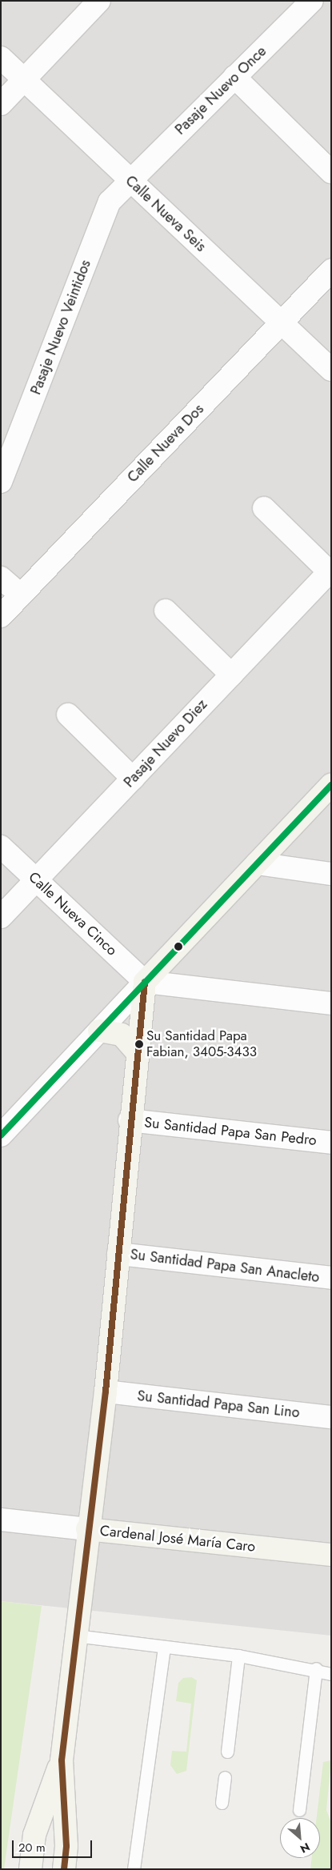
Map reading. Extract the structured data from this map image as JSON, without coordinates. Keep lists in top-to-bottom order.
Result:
{
  "streets": {
    "street": [
      "Pasaje Nuevo Once",
      "Calle Nueva Seis",
      "Pasaje Nuevo Veintidos",
      "Calle Nueva Dos",
      "Pasaje Nuevo Diez",
      "Calle Nueva Cinco",
      "Su Santidad Papa San Pedro",
      "Su Santidad Papa San Anacleto",
      "Su Santidad Papa San Lino",
      "Cardenal José María Caro"
    ]
  },
  "crossings": [
    ["Pasaje Nuevo Once", "Calle Nueva Seis"],
    ["Pasaje Nuevo Once", "Pasaje Nuevo Veintidos"],
    ["Calle Nueva Seis", "Pasaje Nuevo Veintidos"],
    ["Calle Nueva Seis", "Calle Nueva Dos"],
    ["Pasaje Nuevo Diez", "Calle Nueva Cinco"]
  ],
  "places": ["Su Santidad Papa Fabian, 3405-3433"],
  "scale_bar": "20 m",
  "north": "bottom right"
}
